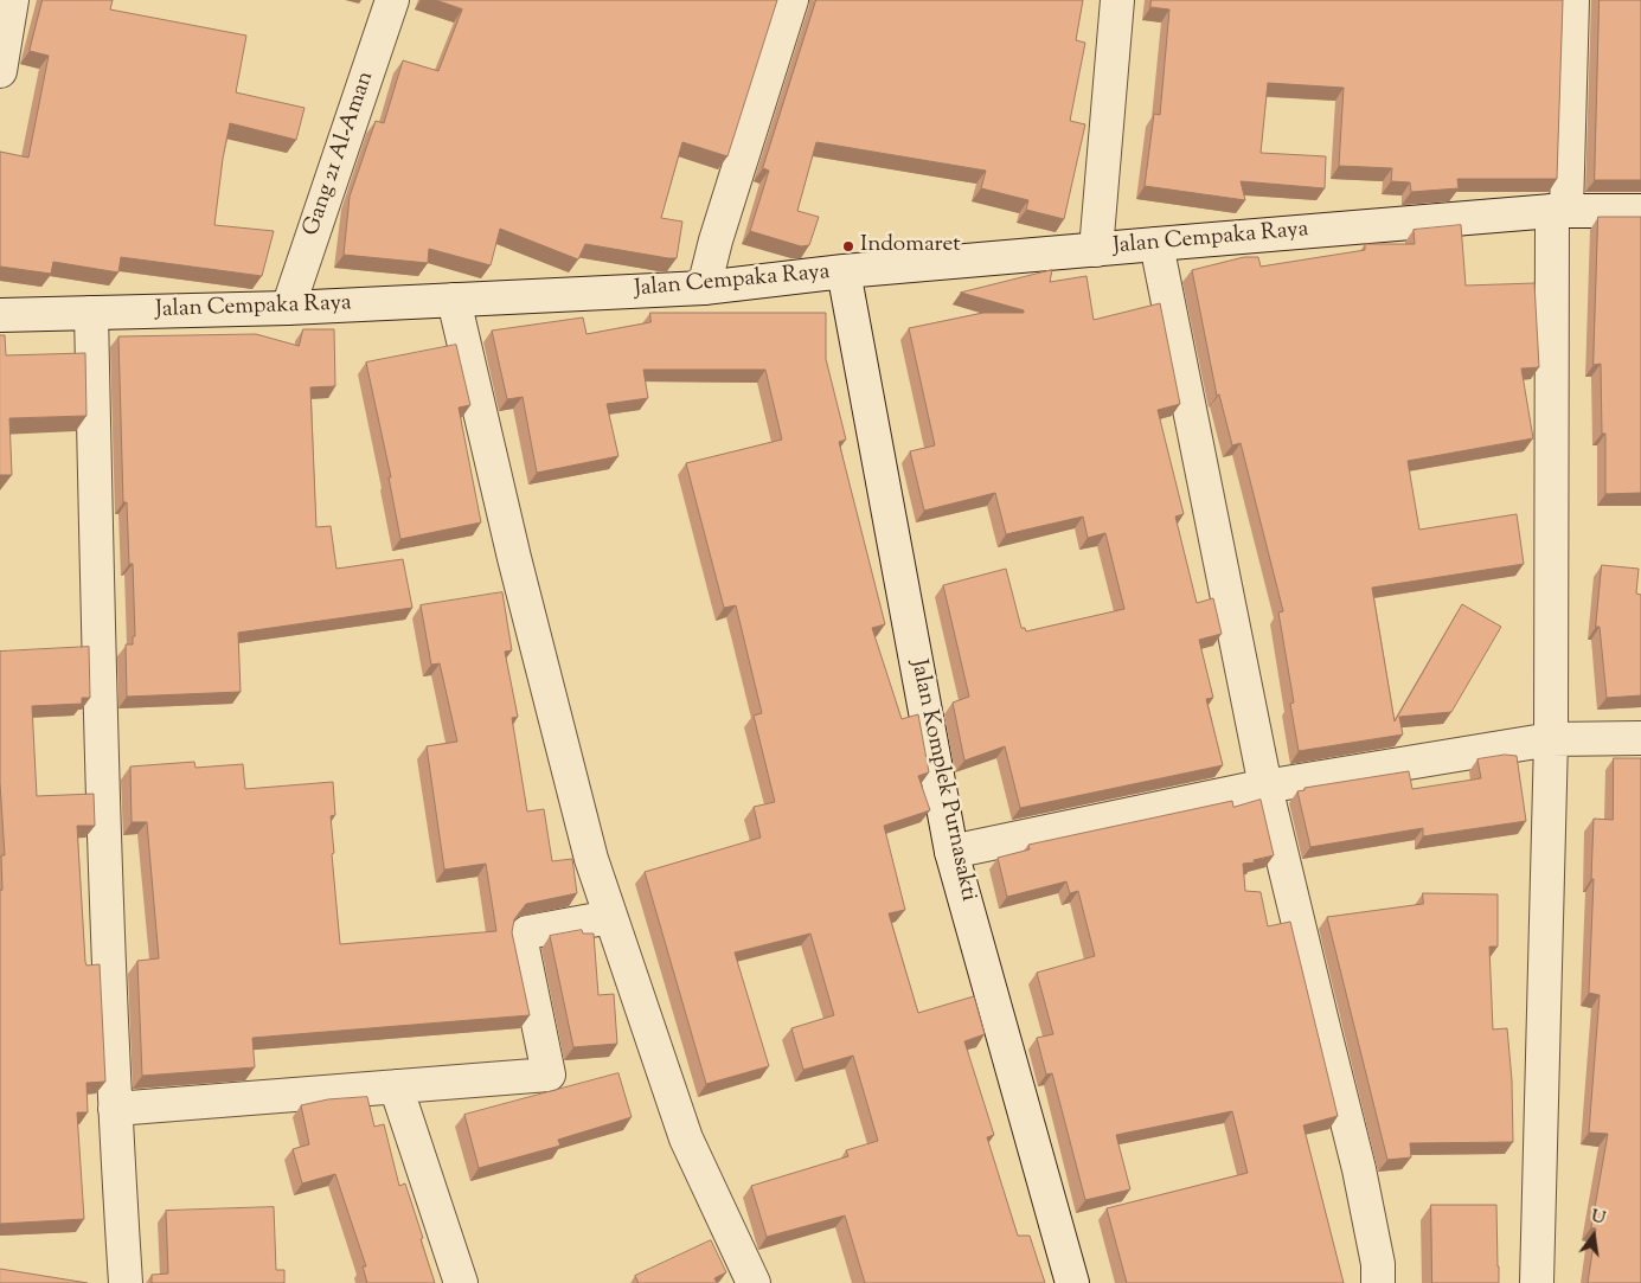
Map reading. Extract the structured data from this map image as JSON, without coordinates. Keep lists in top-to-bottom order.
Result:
{
  "streets": {
    "street": ["Gang 21 Al-Aman", "Jalan Cempaka Raya", "Jalan Komplek Purnasakti"]
  },
  "crossings": [
    ["Gang 21 Al-Aman", "Jalan Cempaka Raya"],
    ["Jalan Cempaka Raya", "Jalan Komplek Purnasakti"]
  ],
  "places": ["Indomaret"],
  "north": "top"
}
